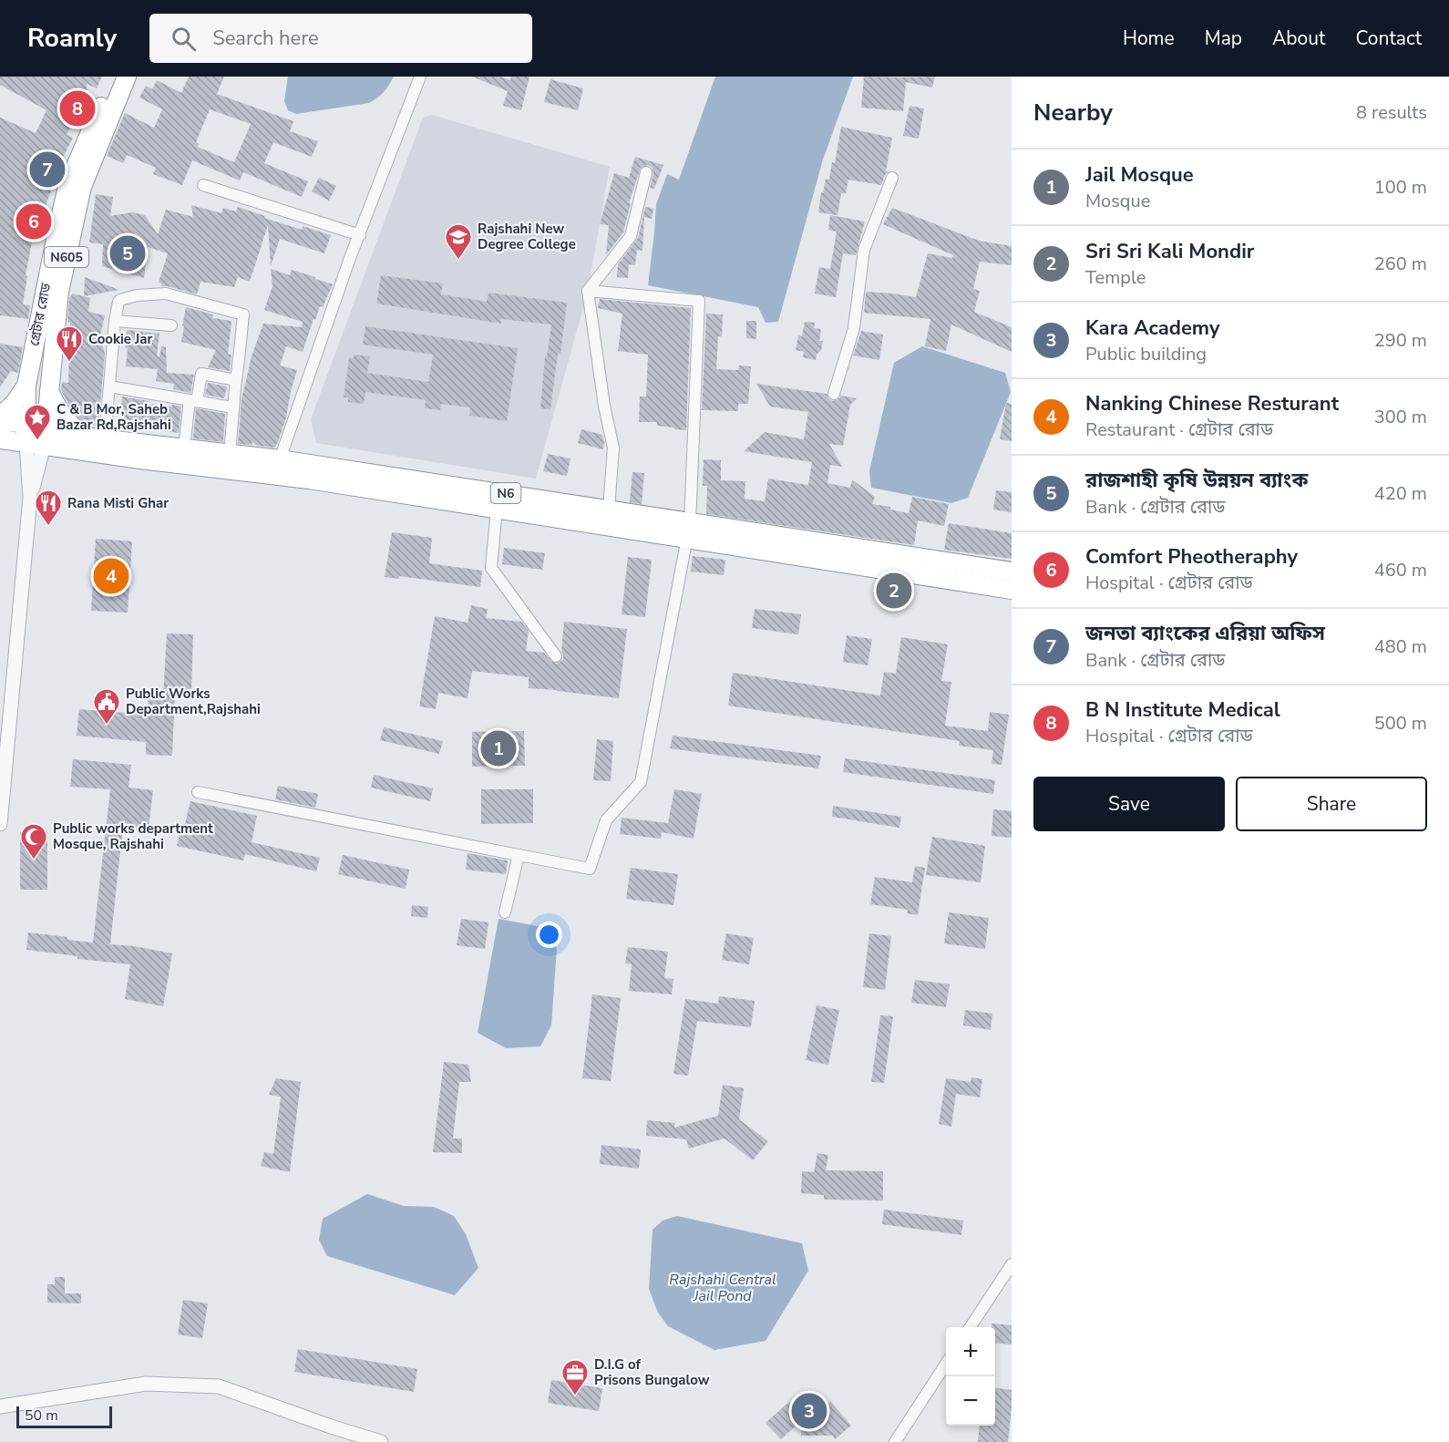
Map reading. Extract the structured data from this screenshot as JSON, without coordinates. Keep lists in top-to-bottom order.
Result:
{
  "streets": {
    "highway": ["N605", "গ্রেটার রোড", "N6"]
  },
  "crossings": [
    ["গ্রেটার রোড", "N6"]
  ],
  "water": ["Rajshahi Central Jail Pond"],
  "places": {
    "school or university": ["Rajshahi New Degree College"],
    "restaurant": ["Cookie Jar", "Rana Misti Ghar"],
    "place": ["C & B Mor, Saheb Bazar Rd,Rajshahi"],
    "public building": ["Public Works Department,Rajshahi"],
    "mosque": ["Public works department Mosque, Rajshahi"],
    "office": ["D.I.G of Prisons Bungalow"]
  },
  "scale_bar": "50 m",
  "page": {
    "header": "Roamly",
    "search": "Search here",
    "nav": [
      "Home",
      "Map",
      "About",
      "Contact"
    ],
    "heading": ["Nearby", "8 results"],
    "pins": [
      "8",
      "7",
      "6",
      "5",
      "4",
      "2",
      "1",
      "3"
    ],
    "list": [
      {
        "mark": "1",
        "name": "Jail Mosque",
        "note": "Mosque",
        "value": "100 m"
      },
      {
        "mark": "2",
        "name": "Sri Sri Kali Mondir",
        "note": "Temple",
        "value": "260 m"
      },
      {
        "mark": "3",
        "name": "Kara Academy",
        "note": "Public building",
        "value": "290 m"
      },
      {
        "mark": "4",
        "name": "Nanking Chinese Resturant",
        "note": "Restaurant · গ্রেটার রোড",
        "value": "300 m"
      },
      {
        "mark": "5",
        "name": "রাজশাহী কৃষি উন্নয়ন ব্যাংক",
        "note": "Bank · গ্রেটার রোড",
        "value": "420 m"
      },
      {
        "mark": "6",
        "name": "Comfort Pheotheraphy",
        "note": "Hospital · গ্রেটার রোড",
        "value": "460 m"
      },
      {
        "mark": "7",
        "name": "জনতা ব্যাংকের এরিয়া অফিস",
        "note": "Bank · গ্রেটার রোড",
        "value": "480 m"
      },
      {
        "mark": "8",
        "name": "B N Institute Medical",
        "note": "Hospital · গ্রেটার রোড",
        "value": "500 m"
      }
    ],
    "buttons": ["Save", "Share"],
    "map_buttons": ["+", "−"],
    "scale": "50 m"
  }
}
